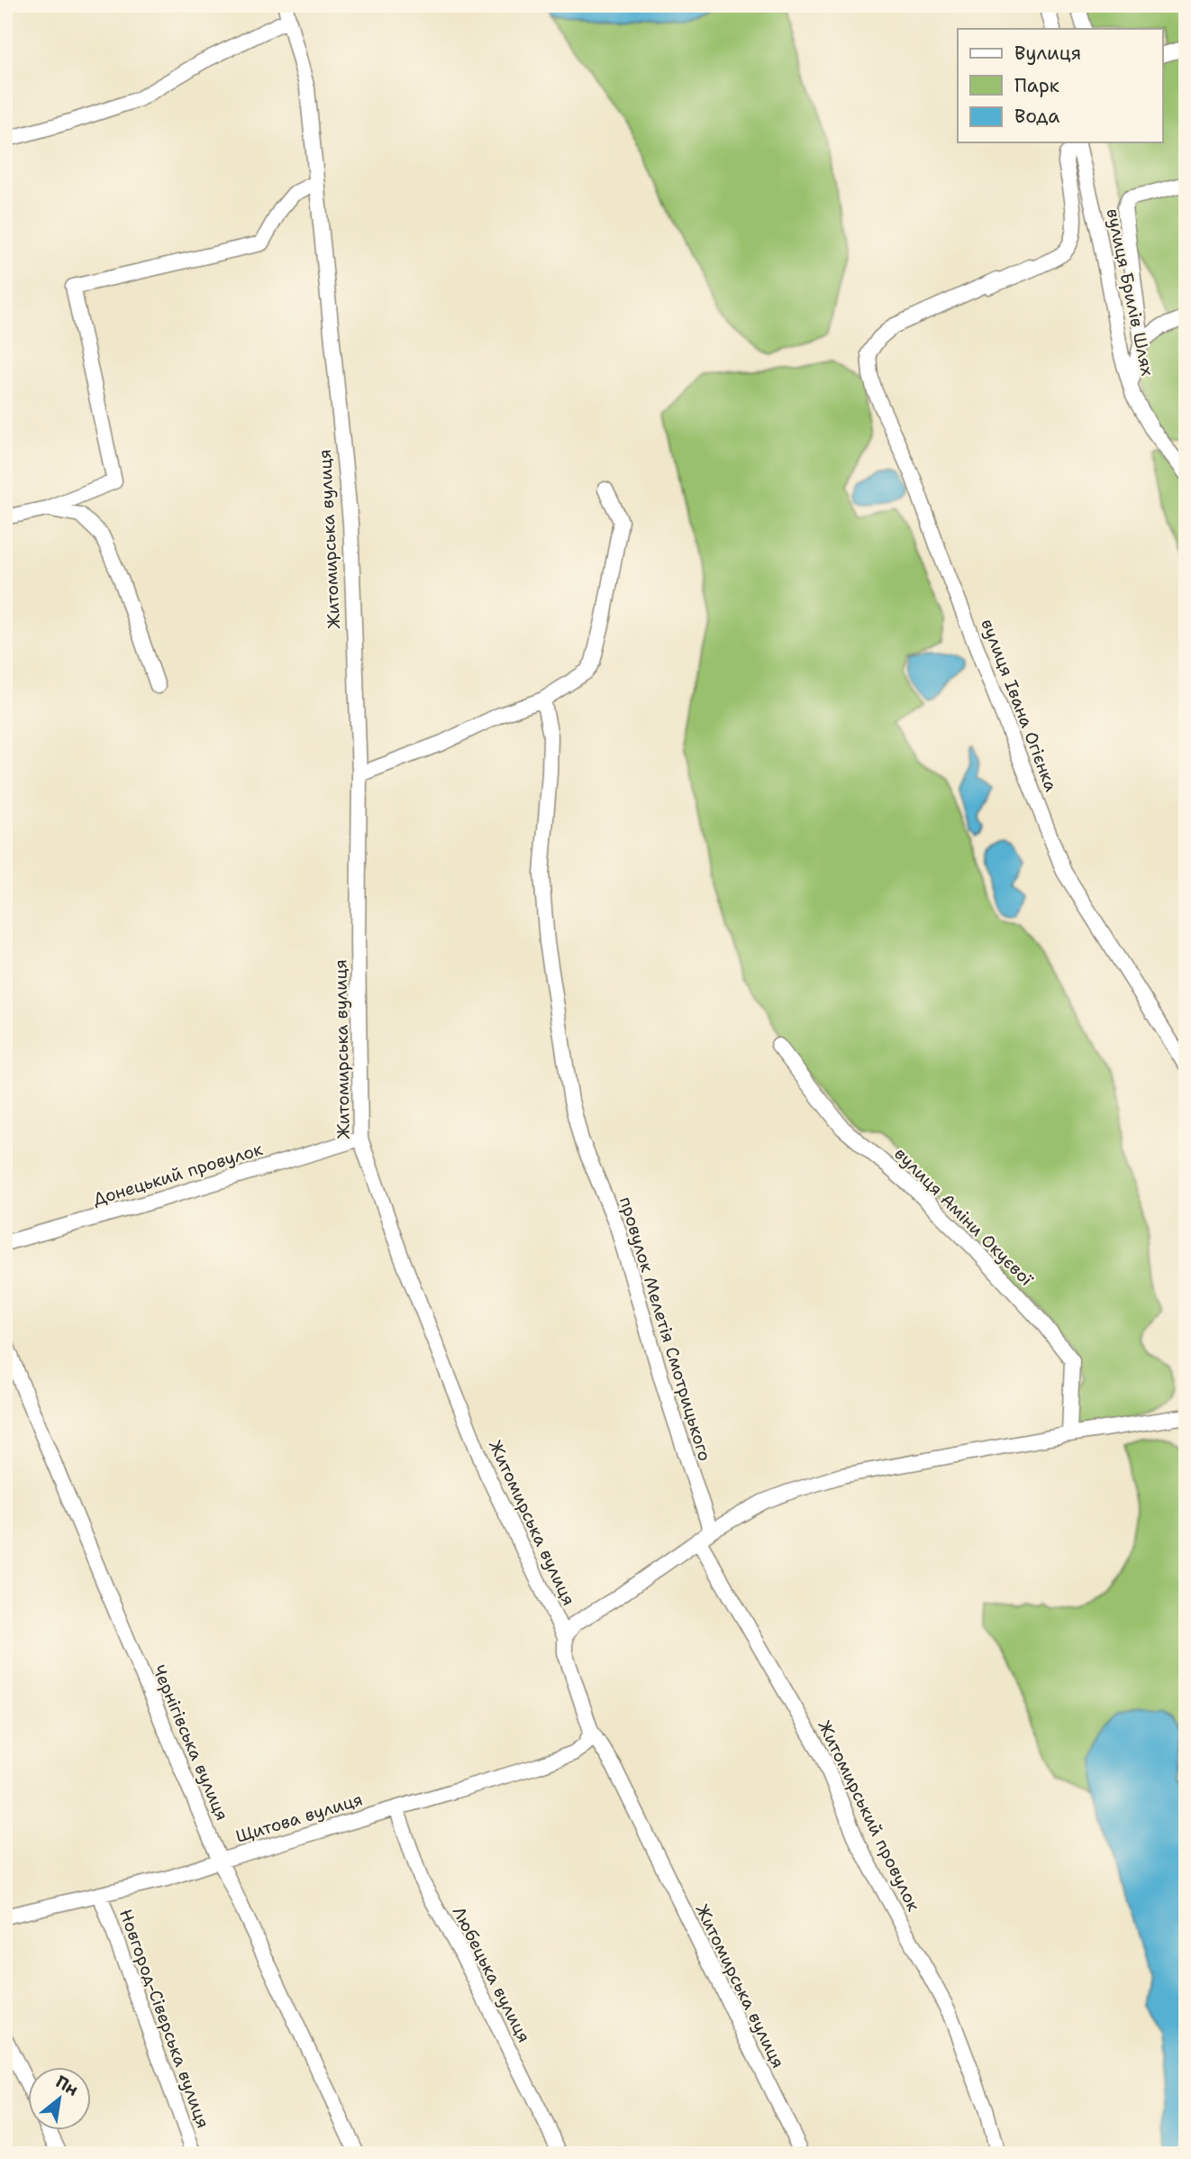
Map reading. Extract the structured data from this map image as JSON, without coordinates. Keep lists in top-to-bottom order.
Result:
{
  "streets": {
    "street": [
      "вулиця Брилів Шлях",
      "Житомирська вулиця",
      "вулиця Івана Огієнка",
      "Донецький провулок",
      "вулиця Аміни Окуєвої",
      "провулок Мелетія Смотрицького",
      "Чернігівська вулиця",
      "Житомирський провулок",
      "Щитова вулиця",
      "Любецька вулиця",
      "Новгород-Сіверська вулиця"
    ]
  },
  "crossings": [
    ["Житомирська вулиця", "Донецький провулок"],
    ["Житомирська вулиця", "Щитова вулиця"],
    ["провулок Мелетія Смотрицького", "Житомирський провулок"],
    ["Чернігівська вулиця", "Щитова вулиця"],
    ["Щитова вулиця", "Любецька вулиця"],
    ["Щитова вулиця", "Новгород-Сіверська вулиця"]
  ],
  "legend": ["Вулиця", "Парк", "Вода"],
  "north": "top right"
}
